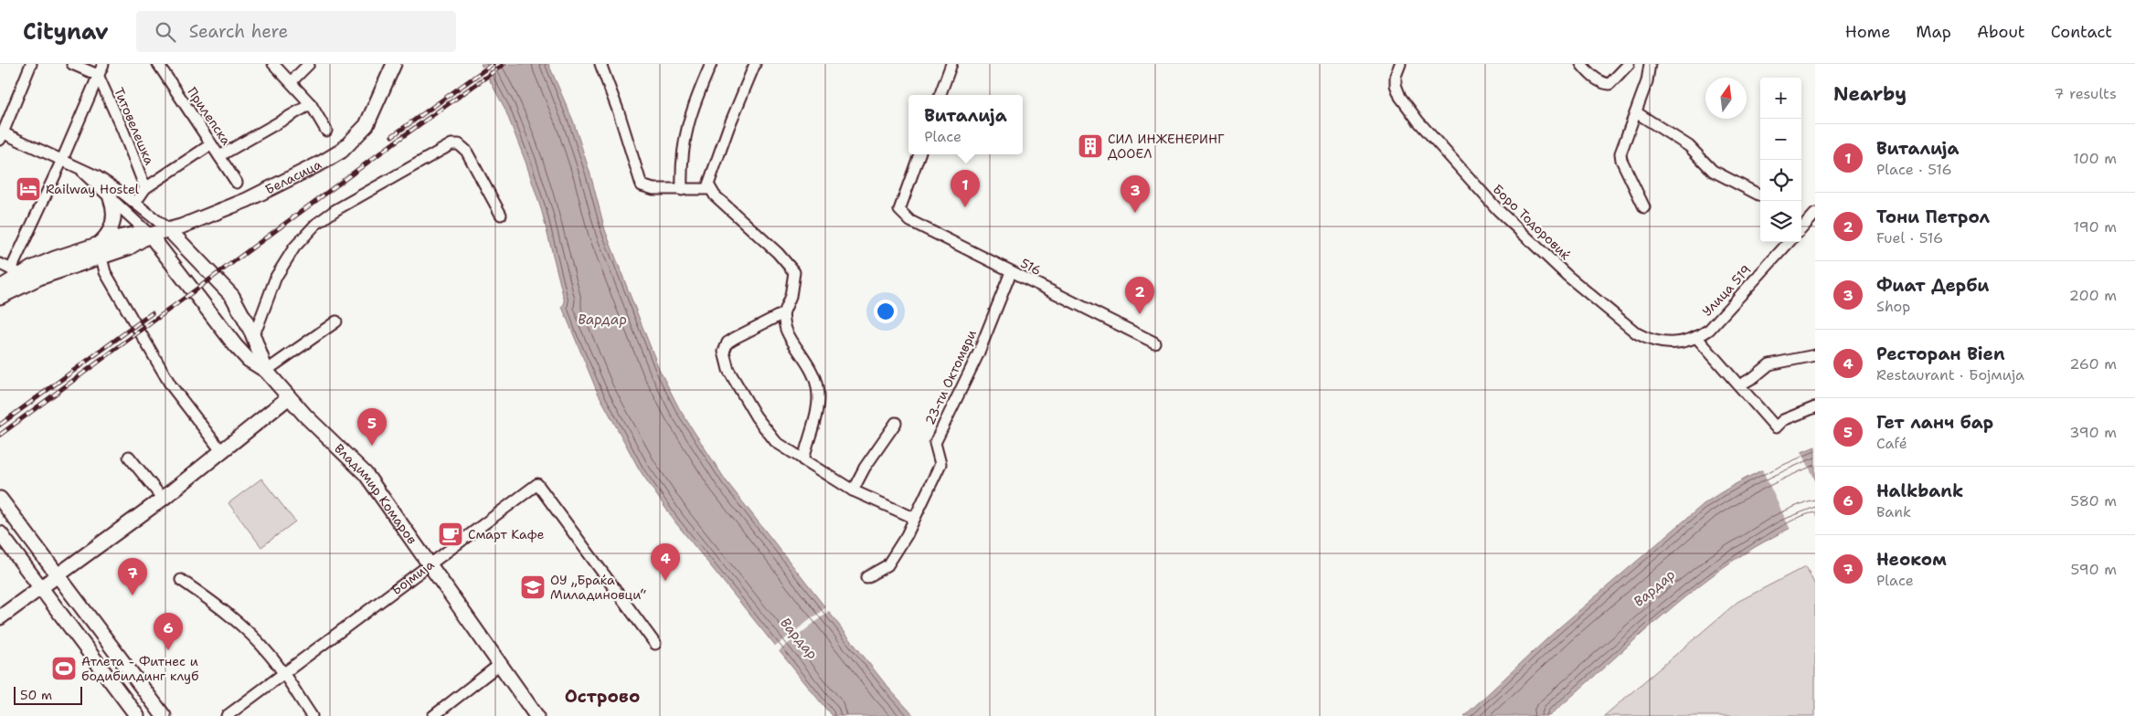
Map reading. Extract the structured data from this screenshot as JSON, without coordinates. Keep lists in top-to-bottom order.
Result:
{
  "streets": {
    "street": [
      "Прилепска",
      "Титовелешка",
      "Беласица",
      "Боро Тодоровиќ",
      "516",
      "Улица 519",
      "23-ти Октомври",
      "Владимир Комаров",
      "Бојмија"
    ]
  },
  "crossings": [
    ["Беласица", "Владимир Комаров"],
    ["Боро Тодоровиќ", "Улица 519"],
    ["516", "23-ти Октомври"],
    ["Владимир Комаров", "Бојмија"]
  ],
  "districts": ["Острово"],
  "water": ["Вардар"],
  "places": {
    "building": ["СИЛ ИНЖЕНЕРИНГ ДООЕЛ"],
    "hotel": ["Railway Hostel"],
    "cafe": ["Смарт Кафе"],
    "school or university": ["ОУ „Браќа Миладиновци“"],
    "sports": ["Атлета - Фитнес и бодибилдинг клуб"]
  },
  "scale_bar": "50 m",
  "north": "top",
  "page": {
    "header": "Citynav",
    "search": "Search here",
    "nav": [
      "Home",
      "Map",
      "About",
      "Contact"
    ],
    "heading": ["Nearby", "7 results"],
    "map_buttons": ["+", "−"],
    "popup": ["Виталија", "Place"],
    "list": [
      {
        "mark": "1",
        "name": "Виталија",
        "note": "Place · 516",
        "value": "100 m"
      },
      {
        "mark": "2",
        "name": "Тони Петрол",
        "note": "Fuel · 516",
        "value": "190 m"
      },
      {
        "mark": "3",
        "name": "Фиат Дерби",
        "note": "Shop",
        "value": "200 m"
      },
      {
        "mark": "4",
        "name": "Ресторан Bien",
        "note": "Restaurant · Бојмија",
        "value": "260 m"
      },
      {
        "mark": "5",
        "name": "Гет ланч бар",
        "note": "Café",
        "value": "390 m"
      },
      {
        "mark": "6",
        "name": "Halkbank",
        "note": "Bank",
        "value": "580 m"
      },
      {
        "mark": "7",
        "name": "Неоком",
        "note": "Place",
        "value": "590 m"
      }
    ],
    "pins": [
      "1",
      "3",
      "2",
      "5",
      "4",
      "7",
      "6"
    ],
    "scale": "50 m"
  }
}
